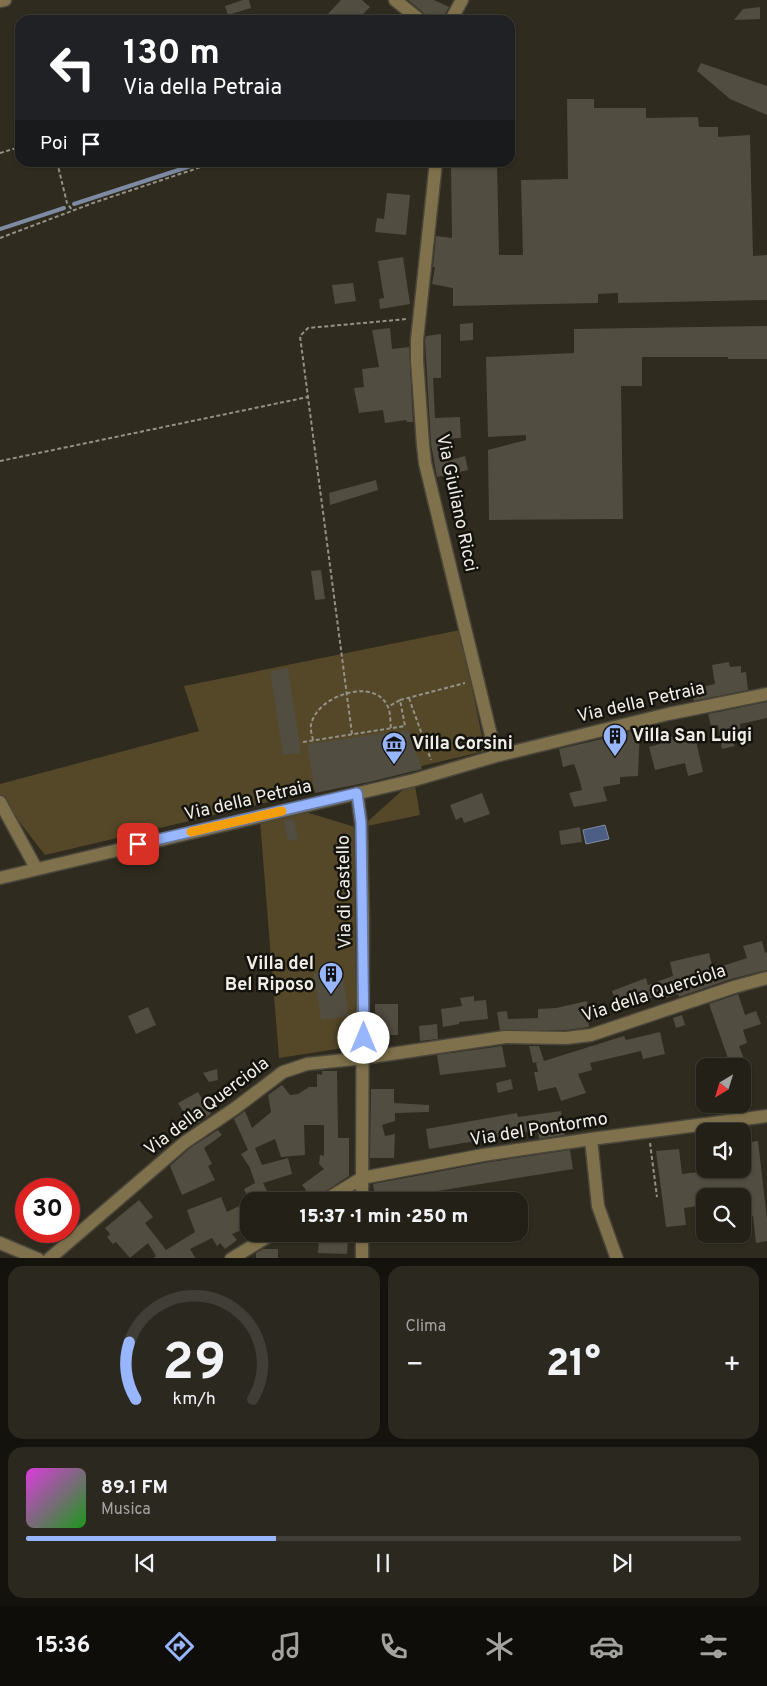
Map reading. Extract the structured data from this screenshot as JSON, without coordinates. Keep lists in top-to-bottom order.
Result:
{
  "streets": {
    "street": [
      "Via Giuliano Ricci",
      "Via della Petraia",
      "Via di Castello",
      "Via della Querciola",
      "Via del Pontormo"
    ]
  },
  "crossings": [
    ["Via Giuliano Ricci", "Via della Petraia"],
    ["Via della Petraia", "Via di Castello"],
    ["Via di Castello", "Via della Querciola"],
    ["Via di Castello", "Via del Pontormo"]
  ],
  "places": {
    "building": ["Villa San Luigi", "Villa del Bel Riposo"],
    "museum": ["Villa Corsini"]
  },
  "north": "bottom left",
  "page": {
    "turn": ["130 m", "Via della Petraia"],
    "then": "Poi",
    "limit": "30",
    "trip": "15:37 · 1 min · 250 m",
    "tile": "Clima",
    "heat": ["−", "21°", "+"],
    "song": ["89.1 FM", "Musica"],
    "tabs": "15:36",
    "gauge": ["29", "km/h"]
  }
}
